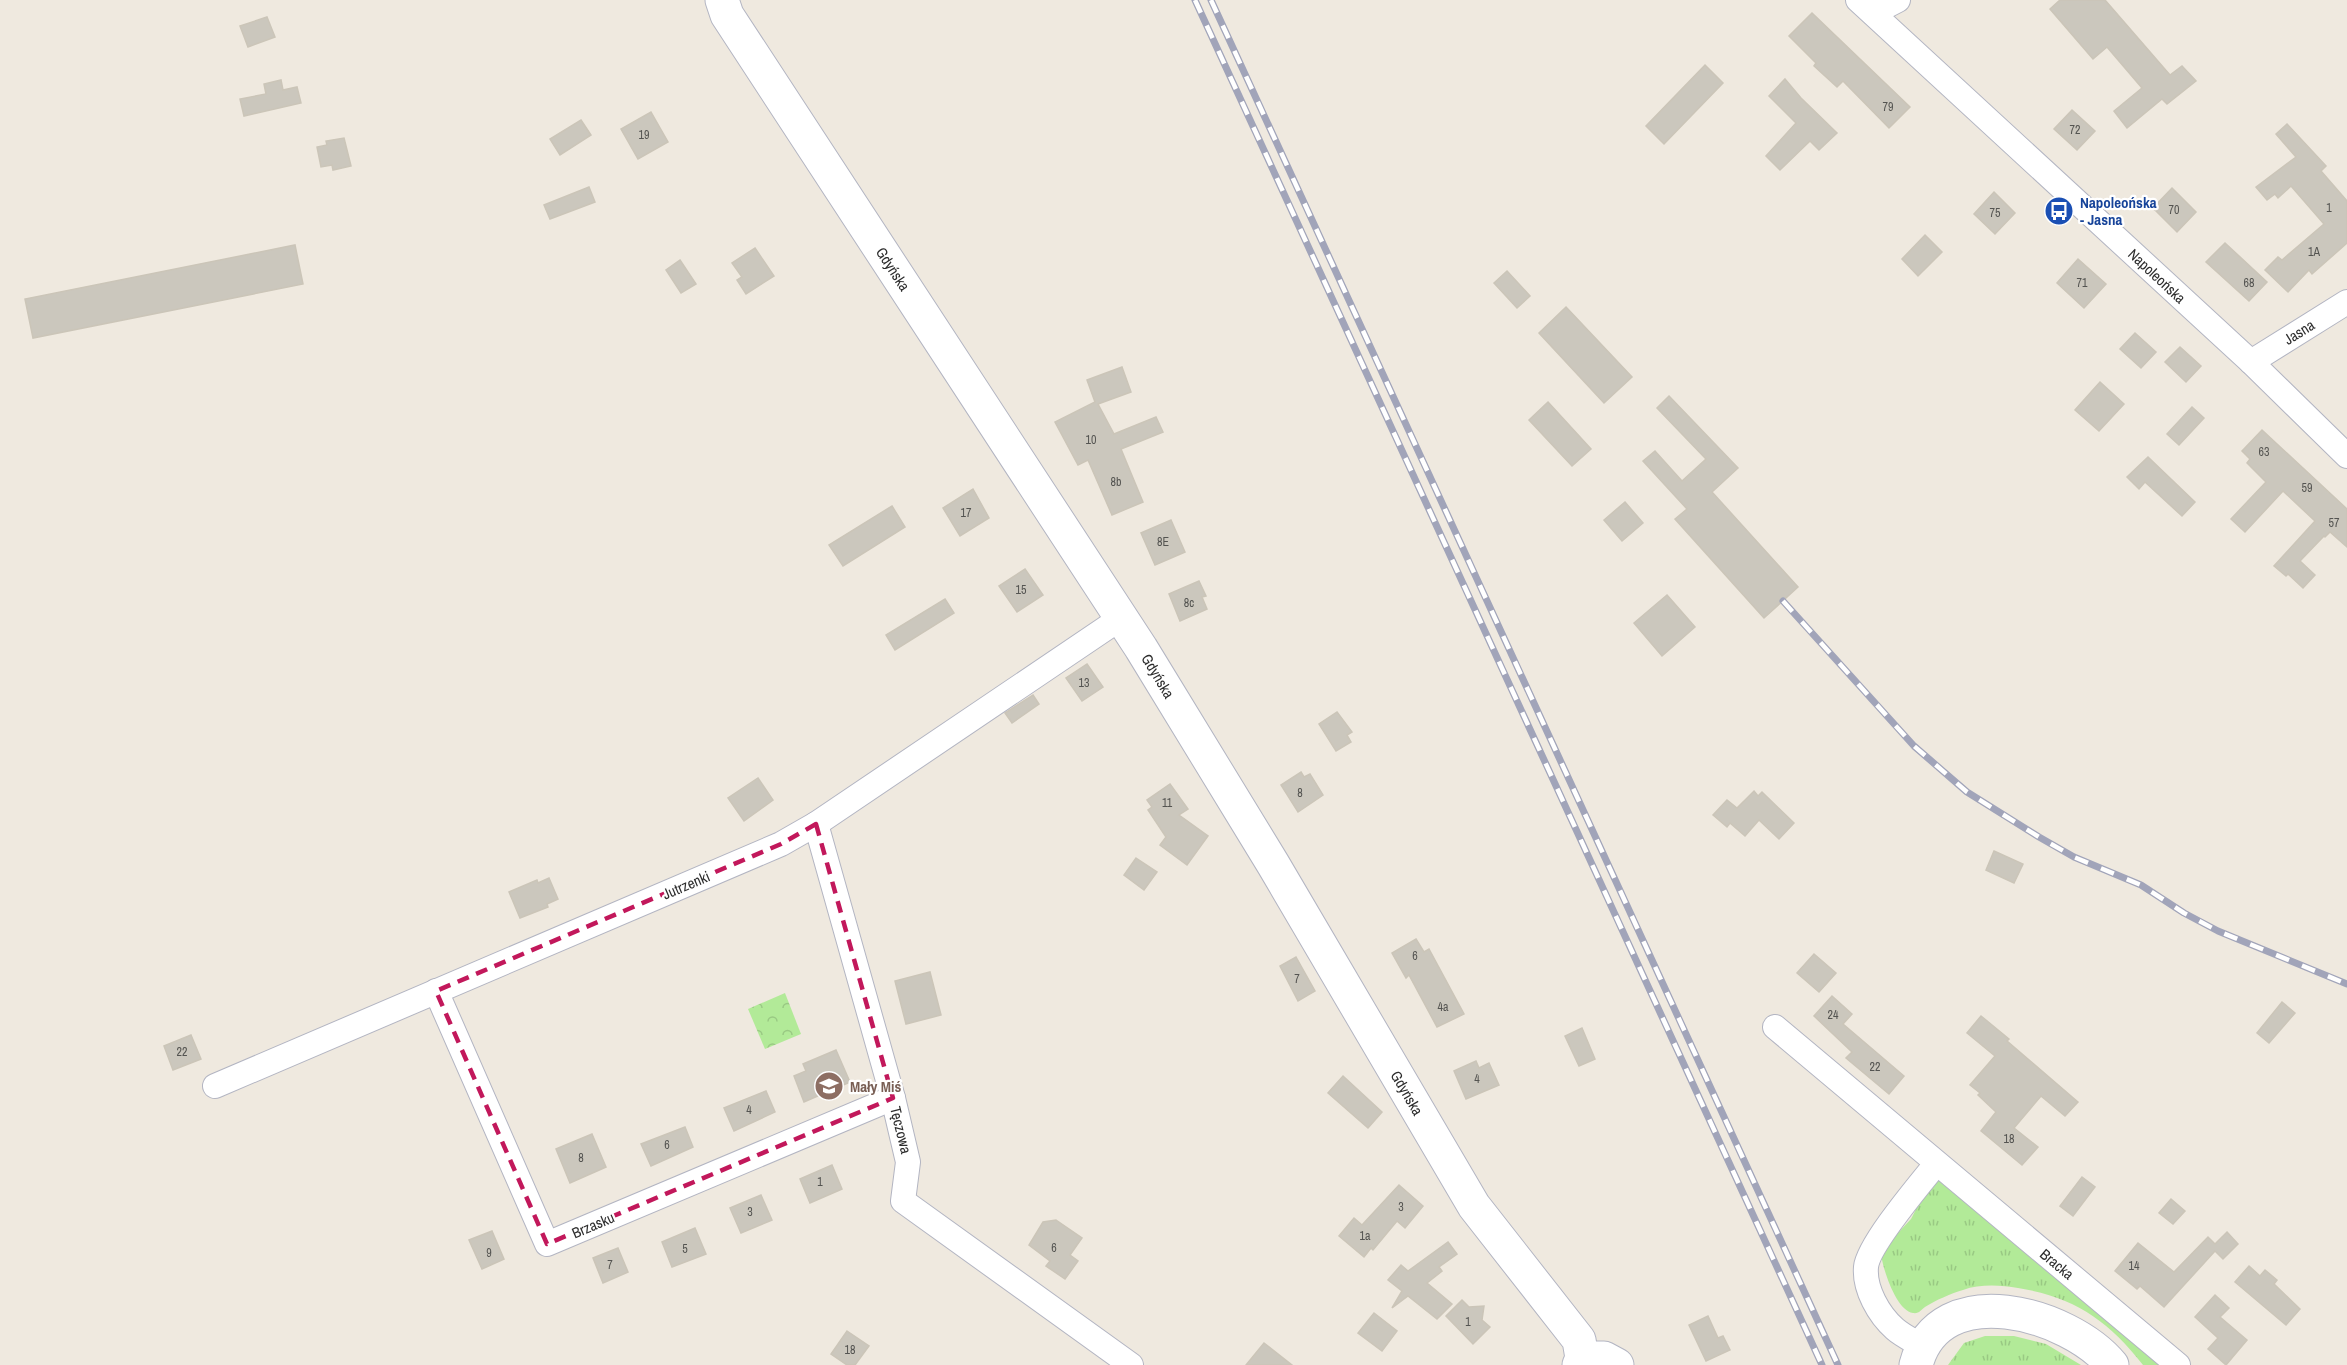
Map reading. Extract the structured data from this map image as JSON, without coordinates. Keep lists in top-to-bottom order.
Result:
{
  "streets": {
    "main road": ["Gdyńska"],
    "street": [
      "Napoleońska",
      "Jasna",
      "Jutrzenki",
      "Tęczowa",
      "Brzasku",
      "Bracka"
    ]
  },
  "crossings": [
    ["Gdyńska", "Jutrzenki"],
    ["Napoleońska", "Jasna"],
    ["Jutrzenki", "Tęczowa"],
    ["Jutrzenki", "Brzasku"],
    ["Tęczowa", "Brzasku"]
  ],
  "places": {
    "bus stop": ["Napoleońska - Jasna"],
    "school or university": ["Mały Miś"]
  },
  "house_numbers": [
    "79",
    "72",
    "19",
    "1",
    "70",
    "75",
    "1A",
    "71",
    "68",
    "10",
    "63",
    "8b",
    "59",
    "17",
    "57",
    "8E",
    "15",
    "8c",
    "13",
    "8",
    "11",
    "6",
    "7",
    "4a",
    "24",
    "22",
    "22",
    "4",
    "4",
    "18",
    "6",
    "8",
    "1",
    "3",
    "3",
    "1a",
    "6",
    "5",
    "9",
    "7",
    "14",
    "1",
    "18"
  ]
}
